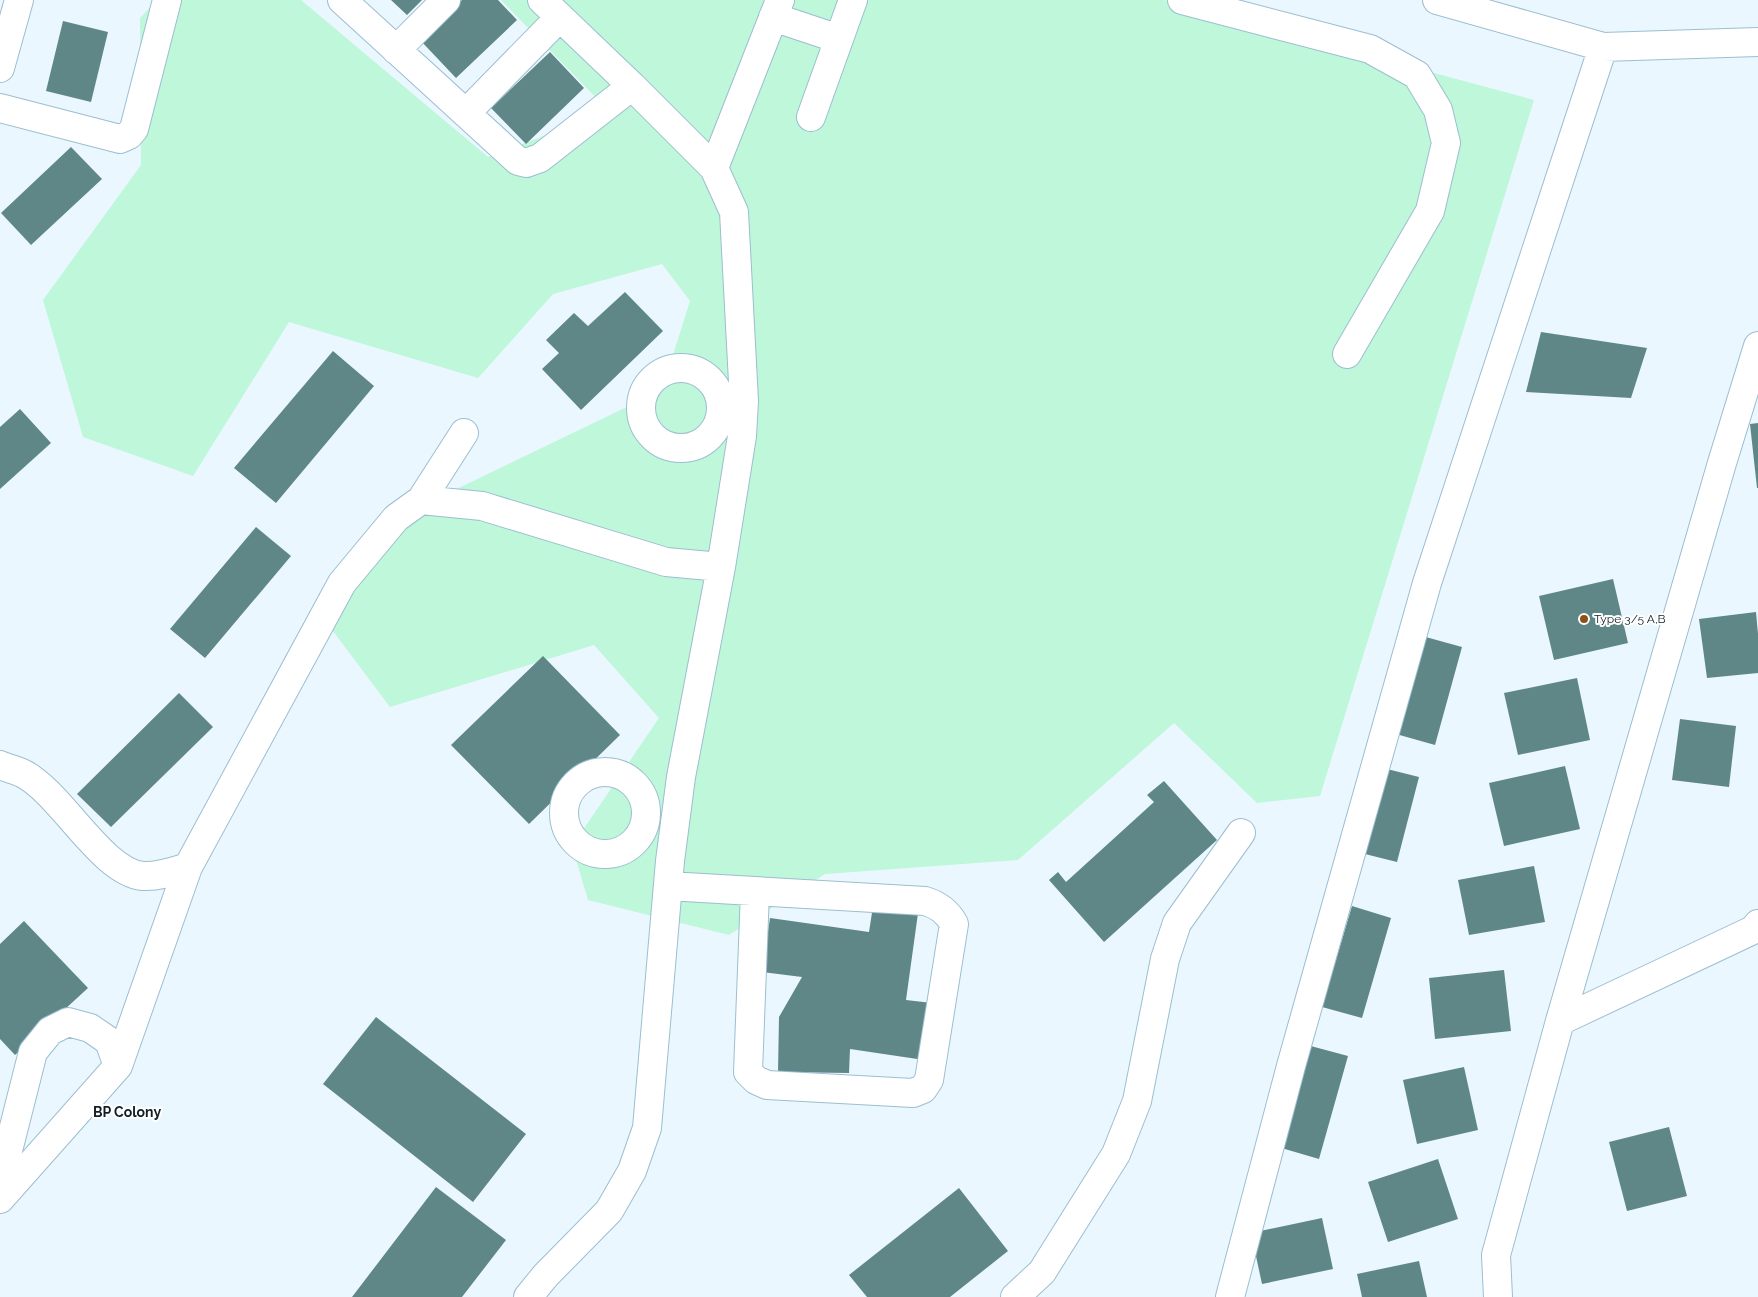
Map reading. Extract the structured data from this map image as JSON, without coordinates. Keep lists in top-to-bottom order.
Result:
{
  "districts": ["BP Colony"],
  "places": ["Type 3/5 A,B"]
}
